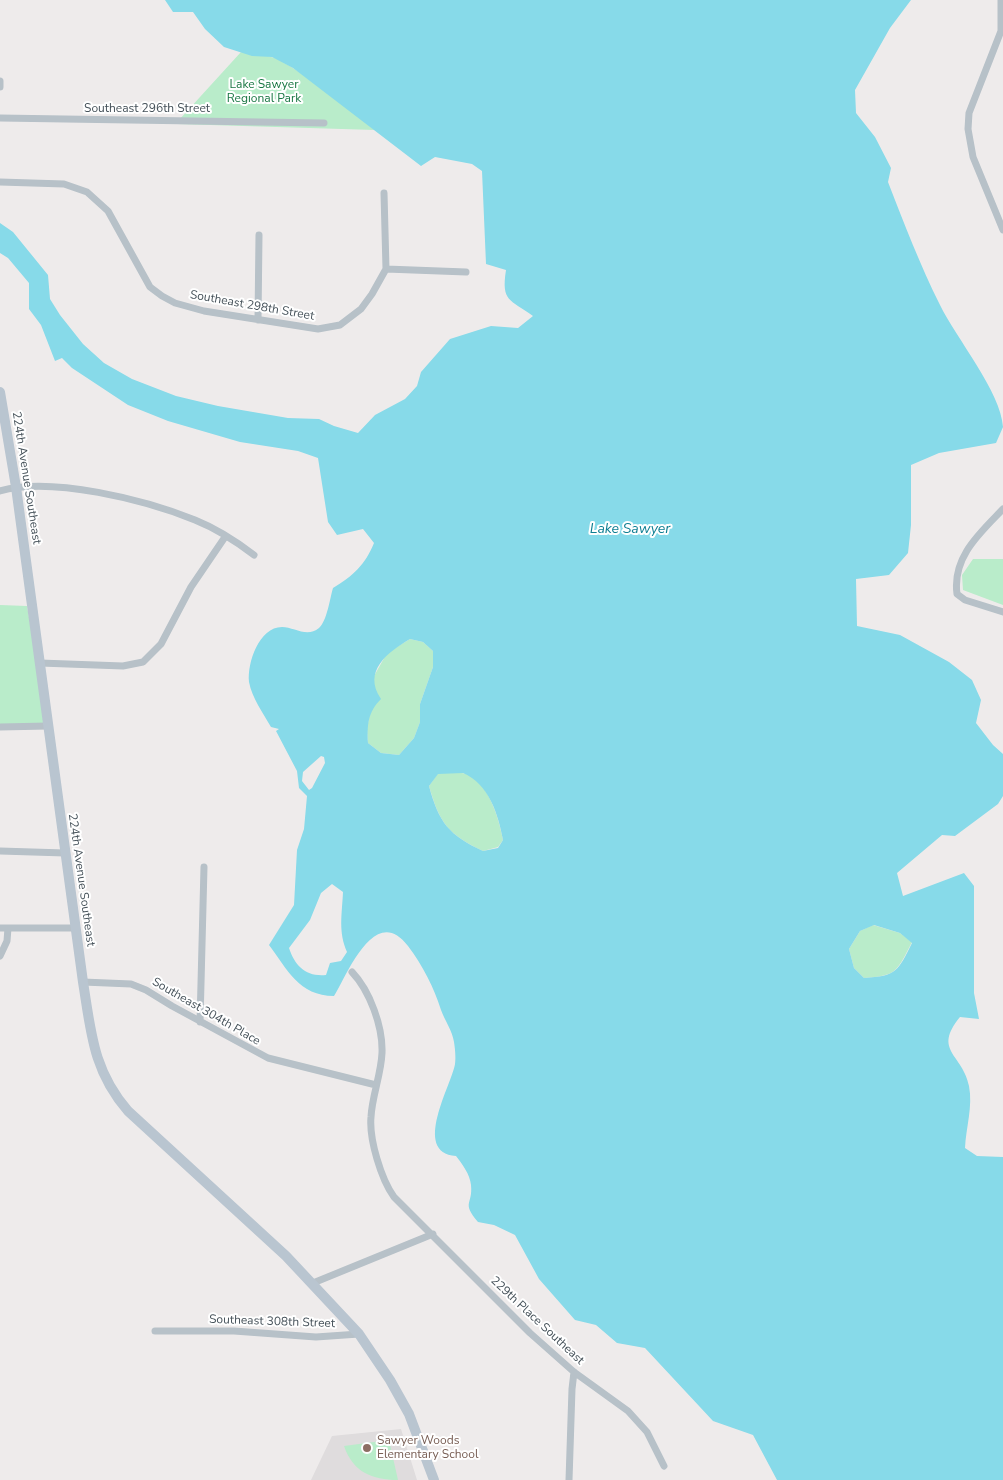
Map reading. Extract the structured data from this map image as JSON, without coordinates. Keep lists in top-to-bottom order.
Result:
{
  "streets": {
    "street": [
      "Southeast 296th Street",
      "Southeast 298th Street",
      "224th Avenue Southeast",
      "Southeast 304th Place",
      "229th Place Southeast",
      "Southeast 308th Street"
    ]
  },
  "crossings": [
    ["224th Avenue Southeast", "Southeast 304th Place"],
    ["224th Avenue Southeast", "Southeast 308th Street"],
    ["Southeast 304th Place", "229th Place Southeast"]
  ],
  "water": ["Lake Sawyer"],
  "parks": ["Lake Sawyer Regional Park"],
  "places": ["Sawyer Woods Elementary School"]
}
